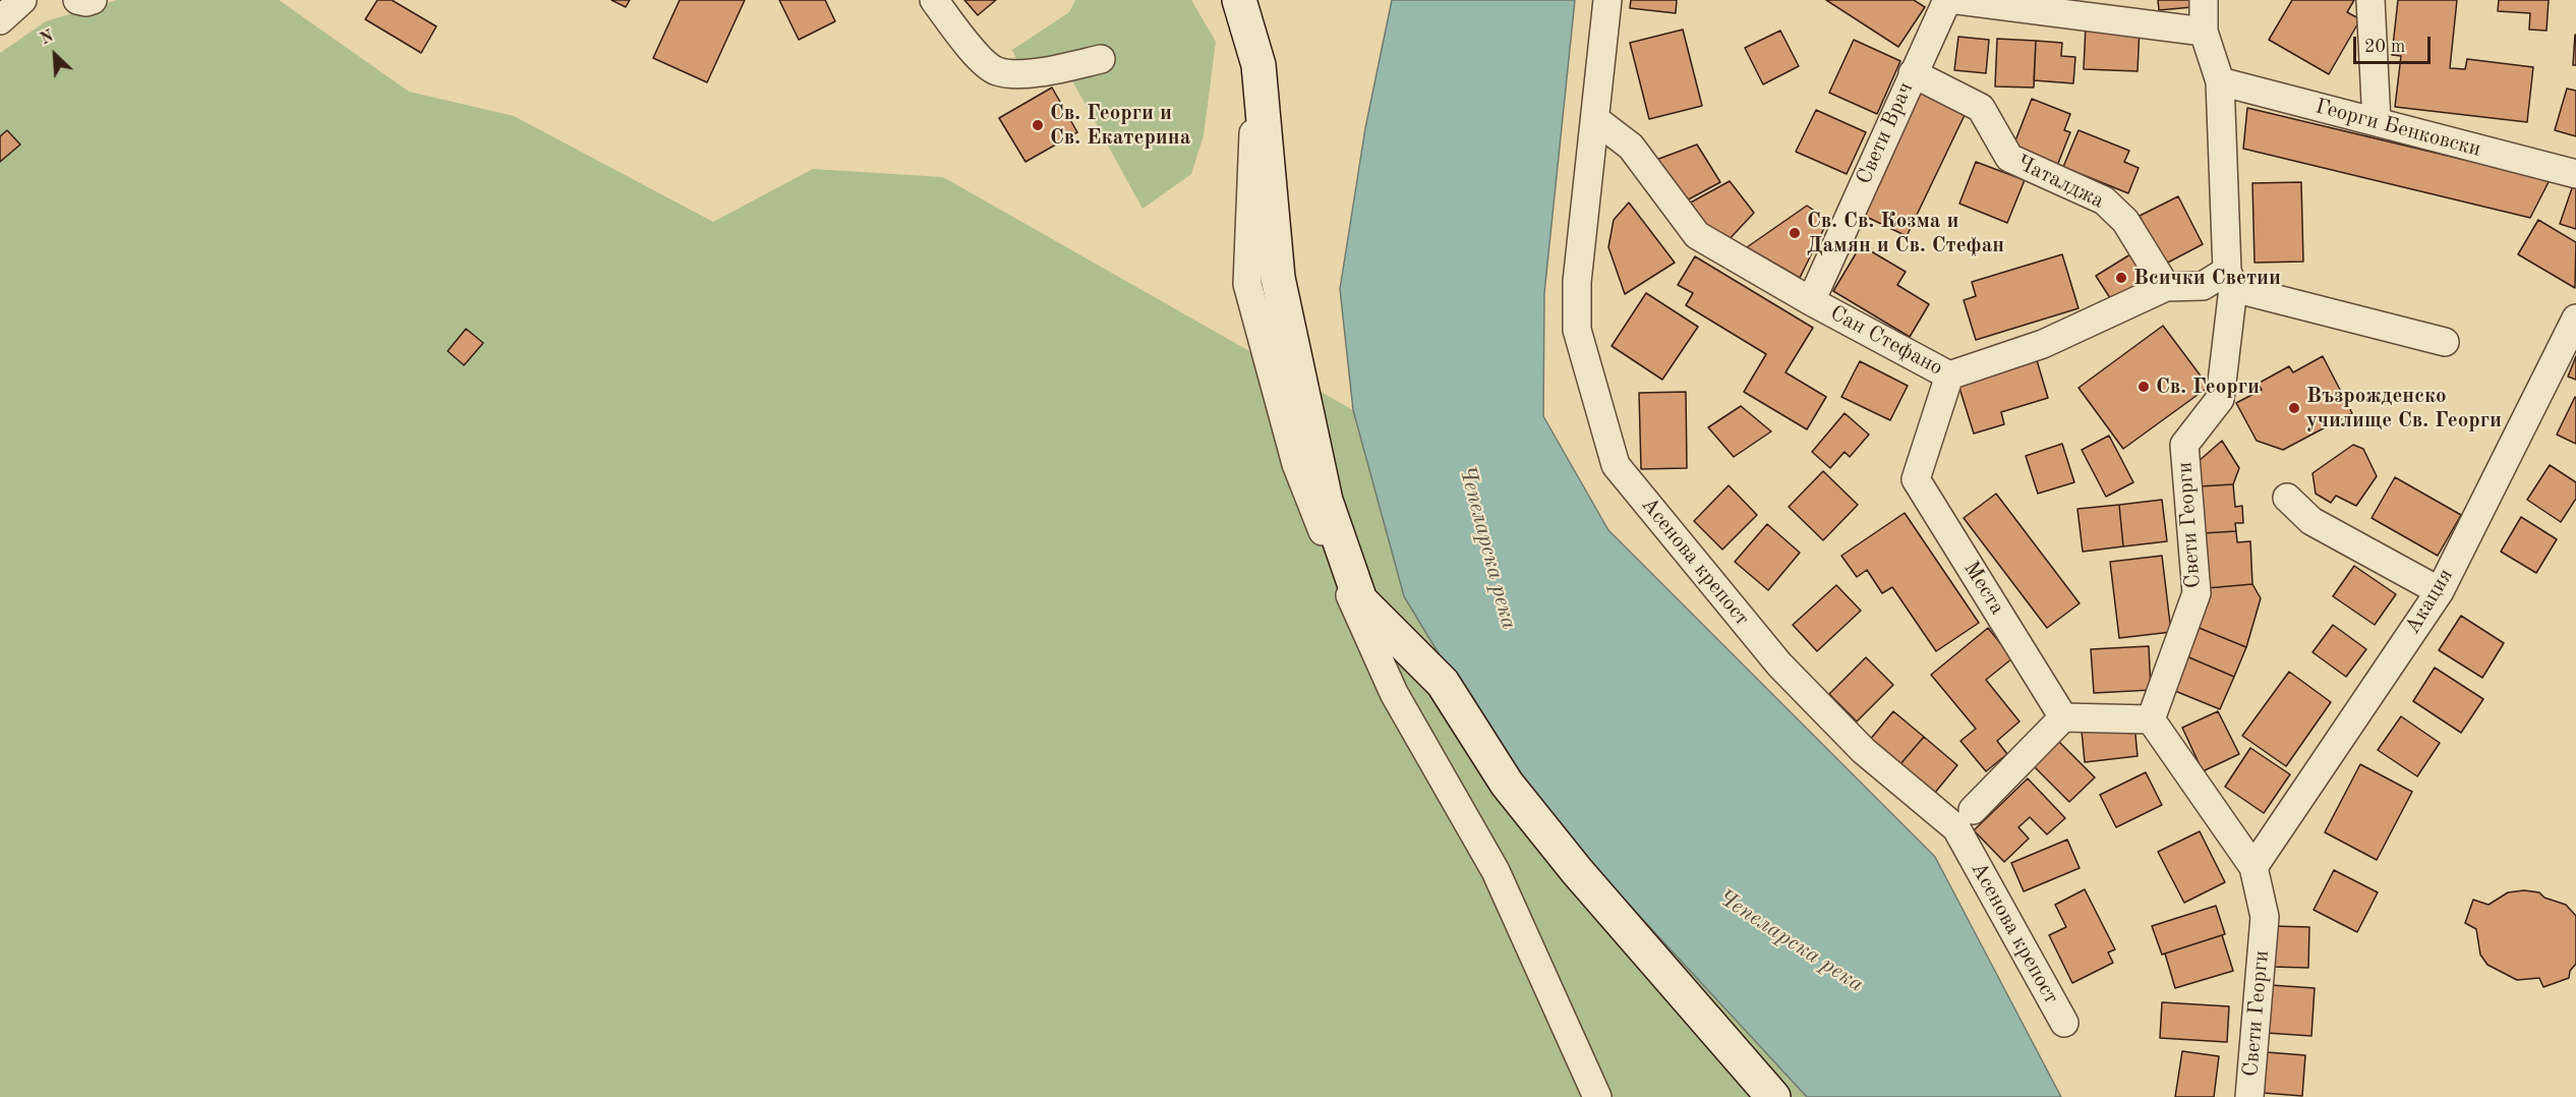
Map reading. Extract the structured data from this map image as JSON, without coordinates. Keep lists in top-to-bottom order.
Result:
{
  "streets": {
    "street": [
      "Георги Бенковски",
      "Свети Врач",
      "Чаталджа",
      "Сан Стефано",
      "Свети Георги",
      "Асенова крепост",
      "Места",
      "Акация"
    ]
  },
  "crossings": [
    ["Георги Бенковски", "Свети Георги"],
    ["Свети Врач", "Чаталджа"],
    ["Свети Врач", "Сан Стефано"],
    ["Чаталджа", "Сан Стефано"],
    ["Сан Стефано", "Свети Георги"],
    ["Сан Стефано", "Асенова крепост"],
    ["Сан Стефано", "Места"],
    ["Свети Георги", "Акация"]
  ],
  "water": ["Чепеларска река"],
  "places": [
    "Св. Георги и Св. Екатерина",
    "Св. Св. Козма и Дамян и Св. Стефан",
    "Всички Светии",
    "Св. Георги",
    "Възрожденско училище Св. Георги"
  ],
  "scale_bar": "20 m",
  "north": "top left"
}
